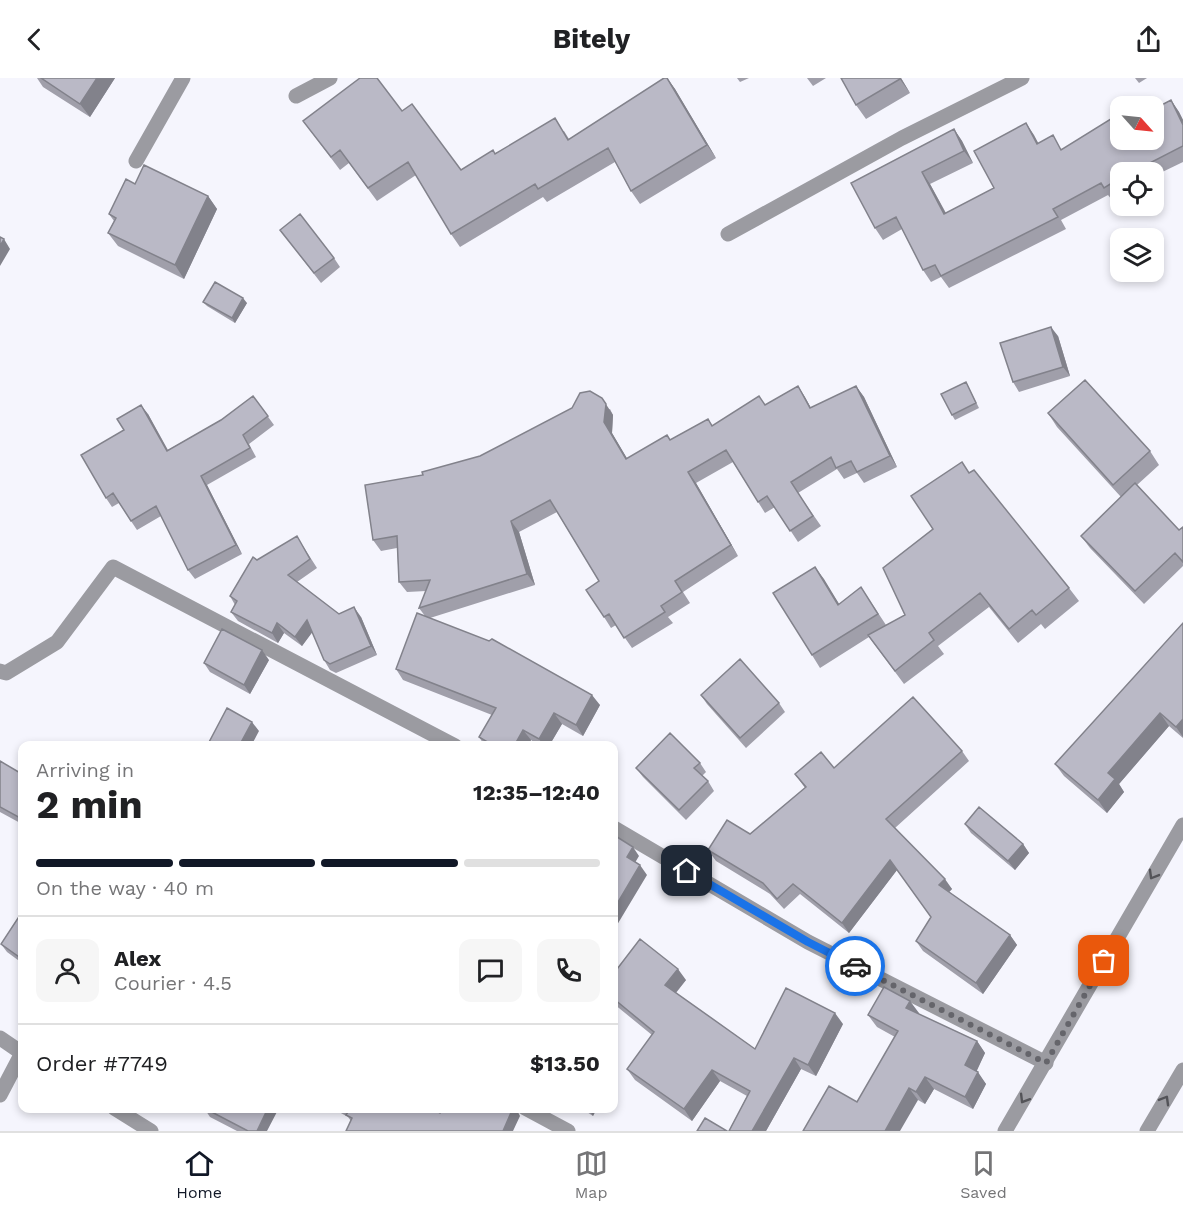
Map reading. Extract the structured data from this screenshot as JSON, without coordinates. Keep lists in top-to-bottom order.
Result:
{
  "north": "bottom right",
  "page": {
    "header": "Bitely",
    "heading": ["2 min", "Arriving in", "12:35–12:40"],
    "panel": [
      "Alex",
      "Courier · 4.5",
      "Order #7749",
      "$13.50"
    ],
    "bar": "On the way · 40 m",
    "tabs": ["Home", "Map", "Saved"]
  }
}
